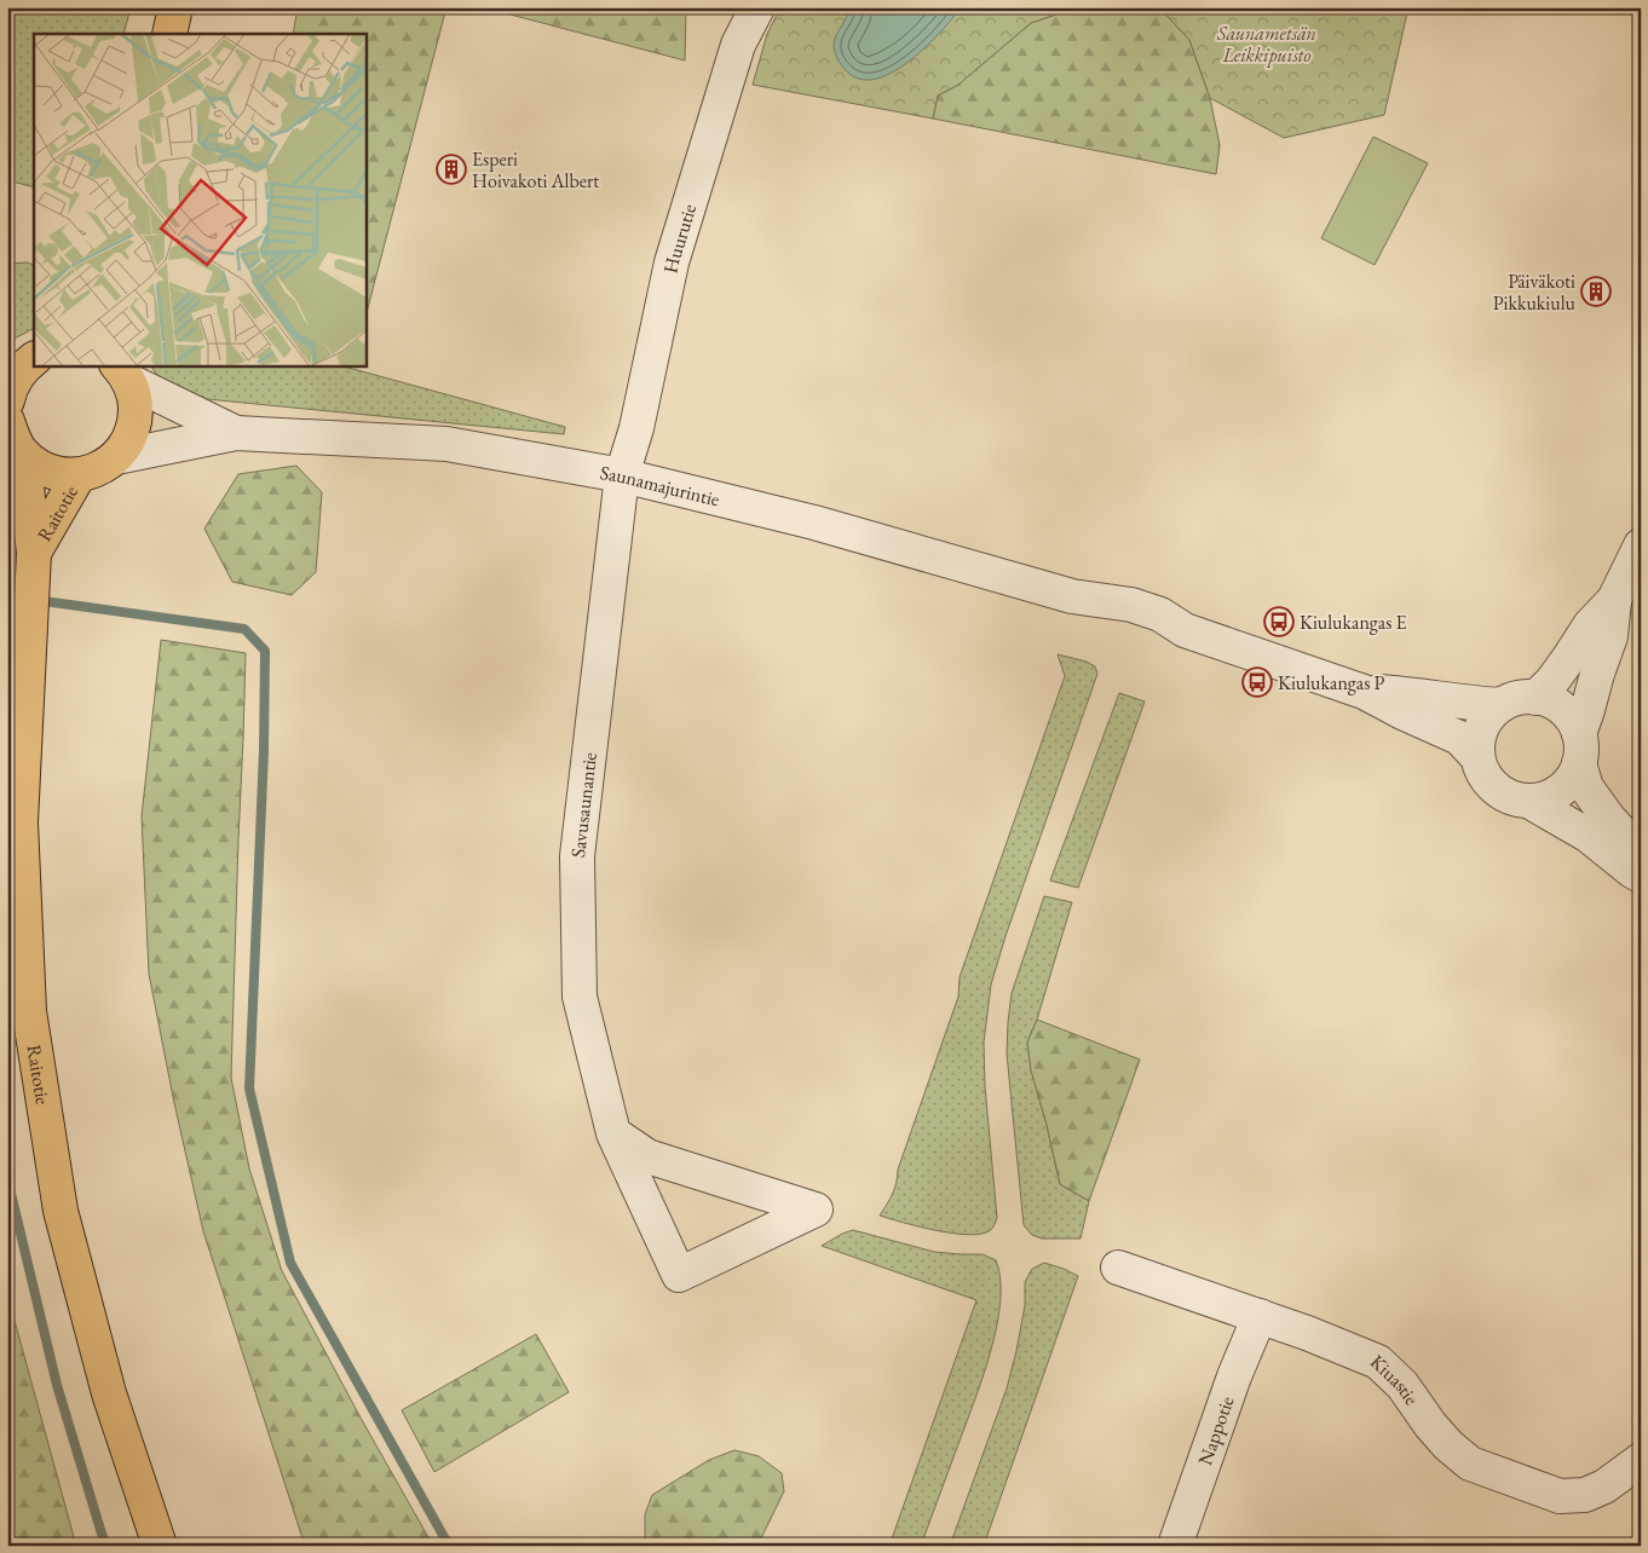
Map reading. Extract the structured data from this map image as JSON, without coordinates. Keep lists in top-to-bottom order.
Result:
{
  "streets": {
    "main road": ["Raitotie"],
    "street": [
      "Huurutie",
      "Saunamajurintie",
      "Savusaunantie",
      "Kiuastie",
      "Nappotie"
    ]
  },
  "crossings": [
    ["Huurutie", "Saunamajurintie"],
    ["Huurutie", "Savusaunantie"],
    ["Saunamajurintie", "Savusaunantie"],
    ["Kiuastie", "Nappotie"]
  ],
  "parks": ["Saunametsän Leikkipuisto"],
  "places": {
    "building": ["Esperi Hoivakoti Albert", "Päiväkoti Pikkukiulu"],
    "bus stop": ["Kiulukangas E", "Kiulukangas P"]
  }
}
